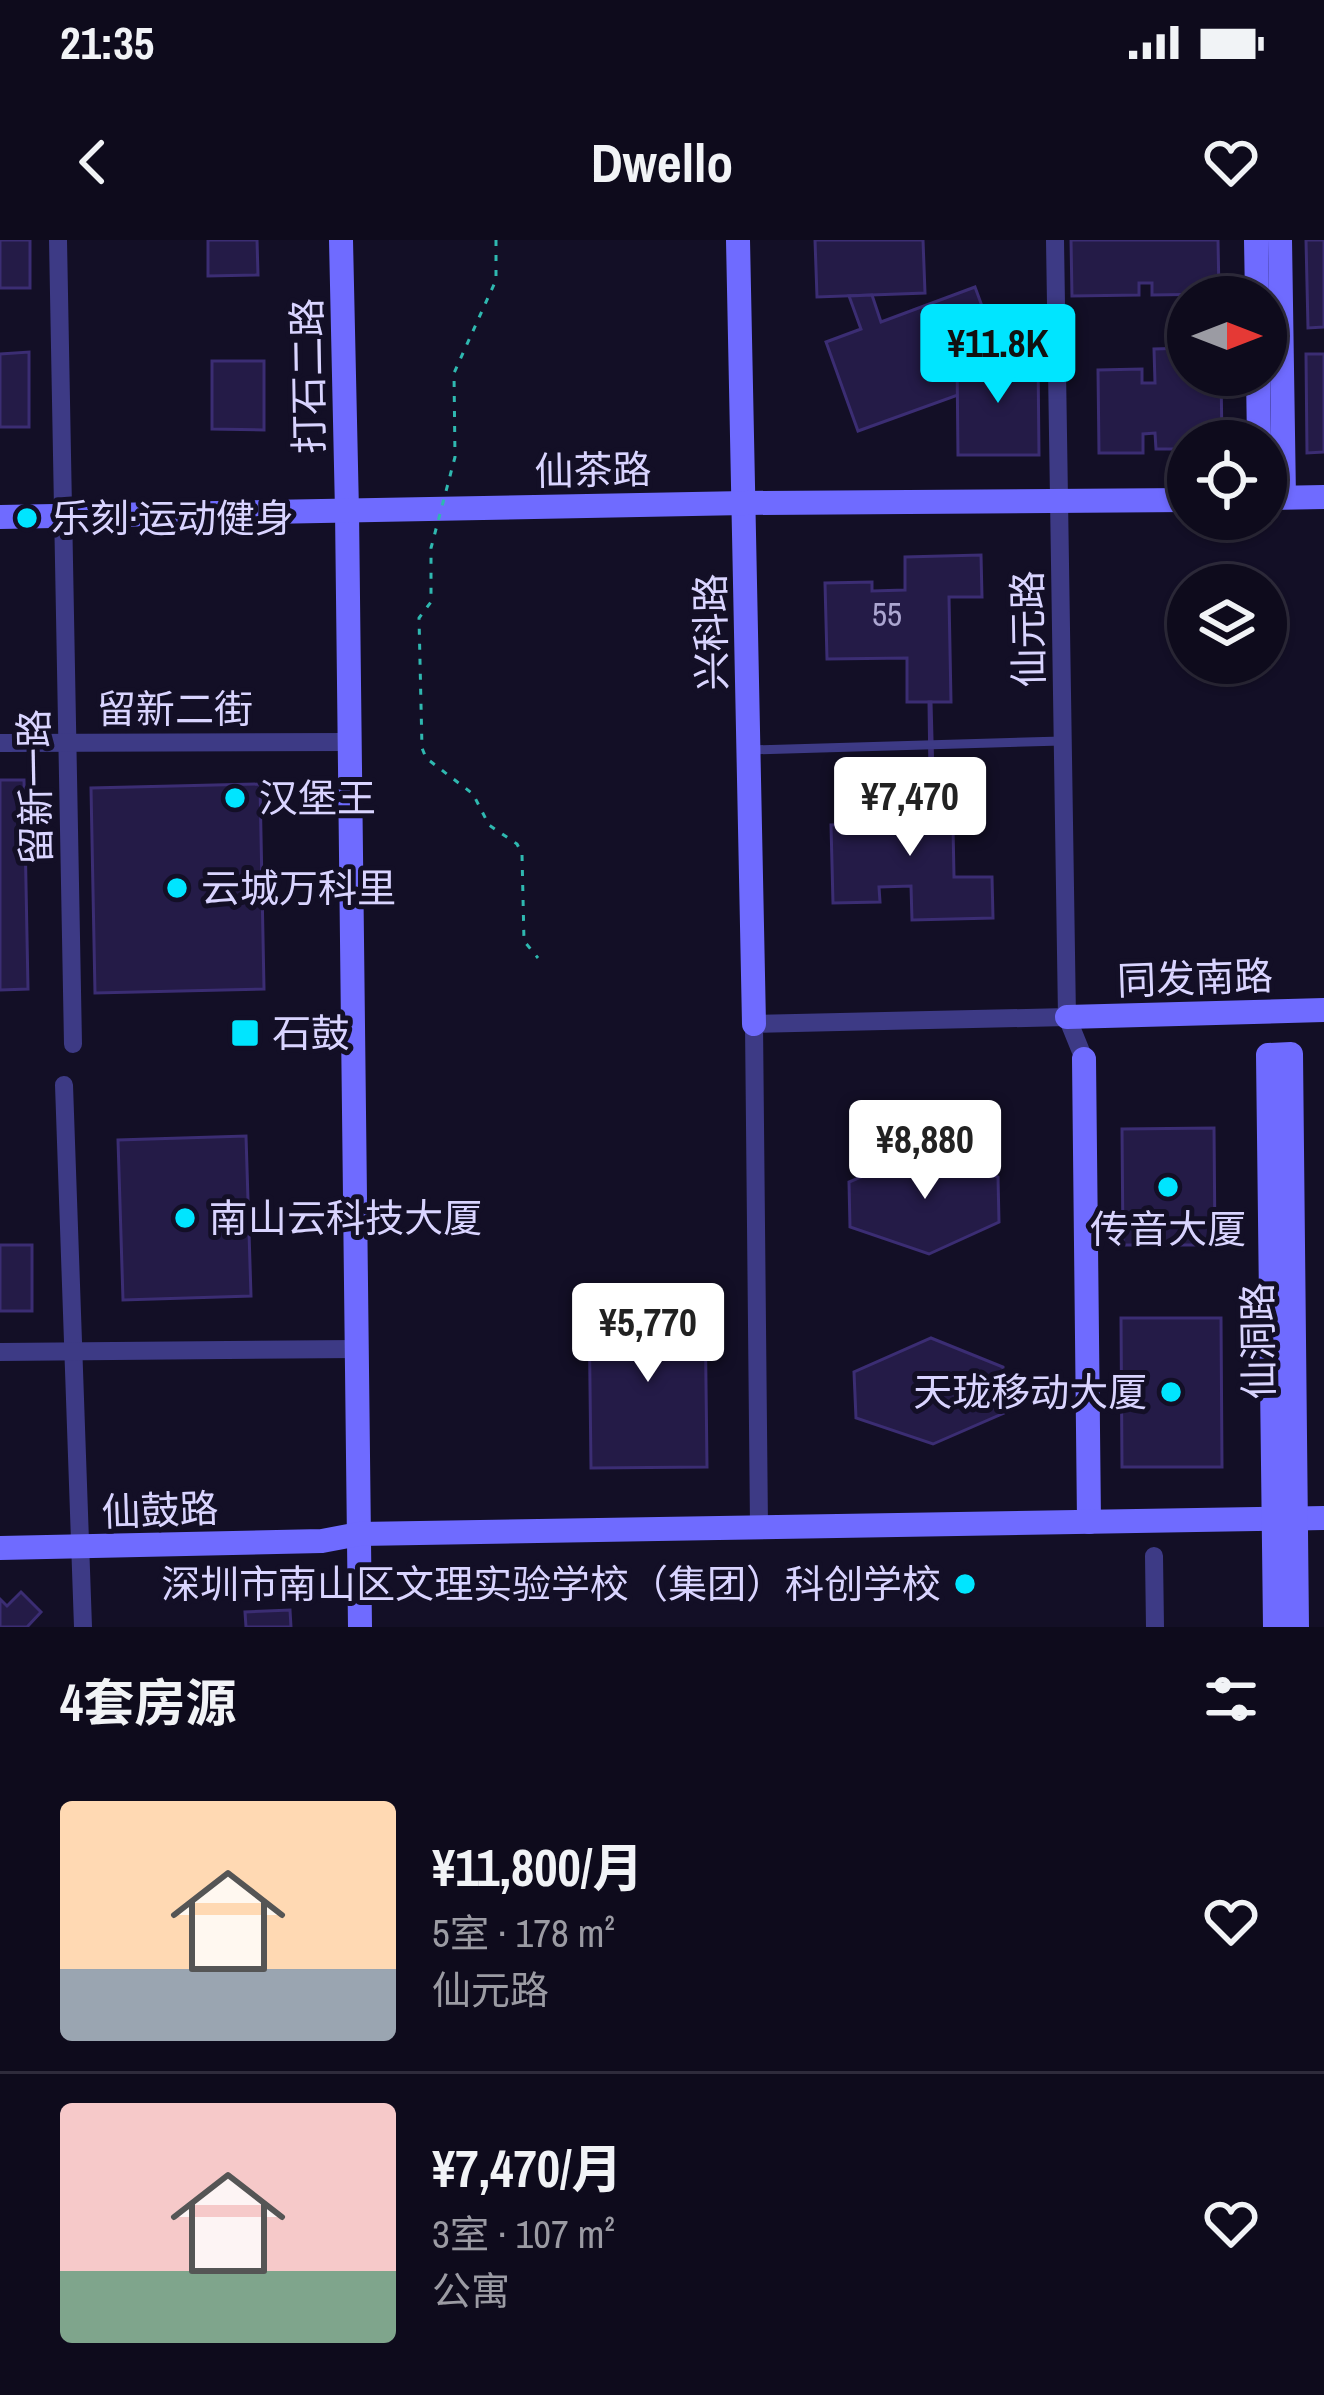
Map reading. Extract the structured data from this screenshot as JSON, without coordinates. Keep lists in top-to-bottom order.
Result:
{
  "streets": {
    "street": [
      "打石二路",
      "仙茶路",
      "仙元路",
      "兴科路",
      "留新二街",
      "留新一路",
      "同发南路",
      "仙洞路",
      "仙鼓路"
    ]
  },
  "crossings": [
    ["打石二路", "仙茶路"],
    ["打石二路", "留新二街"],
    ["打石二路", "仙鼓路"],
    ["仙茶路", "仙元路"],
    ["仙茶路", "兴科路"],
    ["仙茶路", "留新一路"],
    ["仙元路", "同发南路"],
    ["留新二街", "留新一路"],
    ["仙洞路", "仙鼓路"]
  ],
  "places": {
    "other": [
      "乐刻·运动健身",
      "汉堡王",
      "云城万科里",
      "传音大厦",
      "南山云科技大厦",
      "天珑移动大厦",
      "深圳市南山区文理实验学校（集团）科创学校"
    ],
    "transit": ["石鼓"]
  },
  "house_numbers": ["55"],
  "north": "right",
  "page": {
    "status": "21:35",
    "header": "Dwello",
    "price": [
      "¥11.8K",
      "¥7,470",
      "¥8,880",
      "¥5,770"
    ],
    "heading": "4套房源",
    "list": [
      {
        "name": "¥11,800/月",
        "note": "5室 · 178 m² · 仙元路"
      },
      {
        "name": "¥7,470/月",
        "note": "3室 · 107 m² · 公寓"
      }
    ]
  }
}
